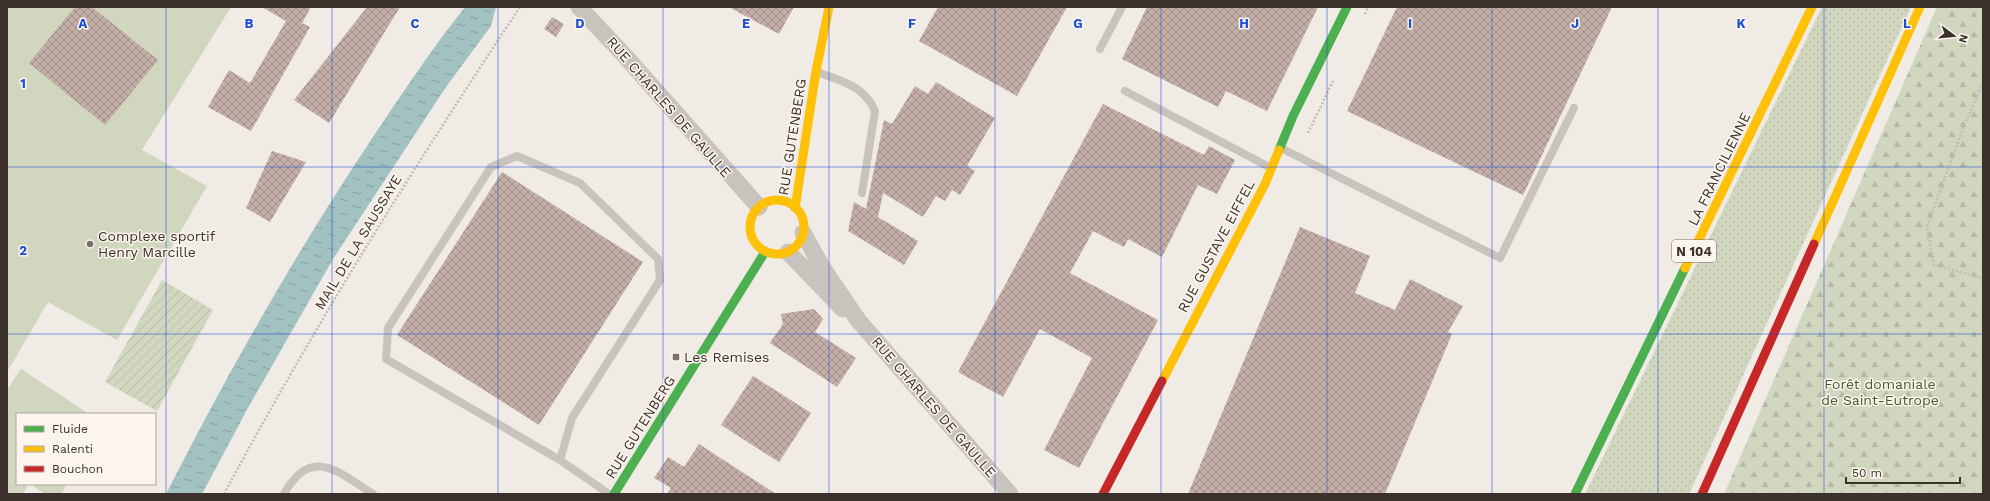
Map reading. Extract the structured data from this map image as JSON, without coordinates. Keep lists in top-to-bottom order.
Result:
{
  "streets": {
    "main road": [
      "RUE GUTENBERG",
      "LA FRANCILIENNE",
      "RUE GUSTAVE EIFFEL",
      "N 104"
    ],
    "street": ["RUE CHARLES DE GAULLE"],
    "path": ["MAIL DE LA SAUSSAYE"]
  },
  "crossings": [
    ["RUE CHARLES DE GAULLE", "RUE GUTENBERG"]
  ],
  "parks": ["Forêt domaniale de Saint-Eutrope"],
  "places": {
    "other": ["Complexe sportif Henry Marcille"],
    "transit": ["Les Remises"]
  },
  "legend": ["Fluide", "Ralenti", "Bouchon"],
  "scale_bar": "50 m",
  "north": "right",
  "grid": {
    "columns": [
      "A",
      "B",
      "C",
      "D",
      "E",
      "F",
      "G",
      "H",
      "I",
      "J",
      "K",
      "L"
    ],
    "rows": ["1", "2"]
  }
}
